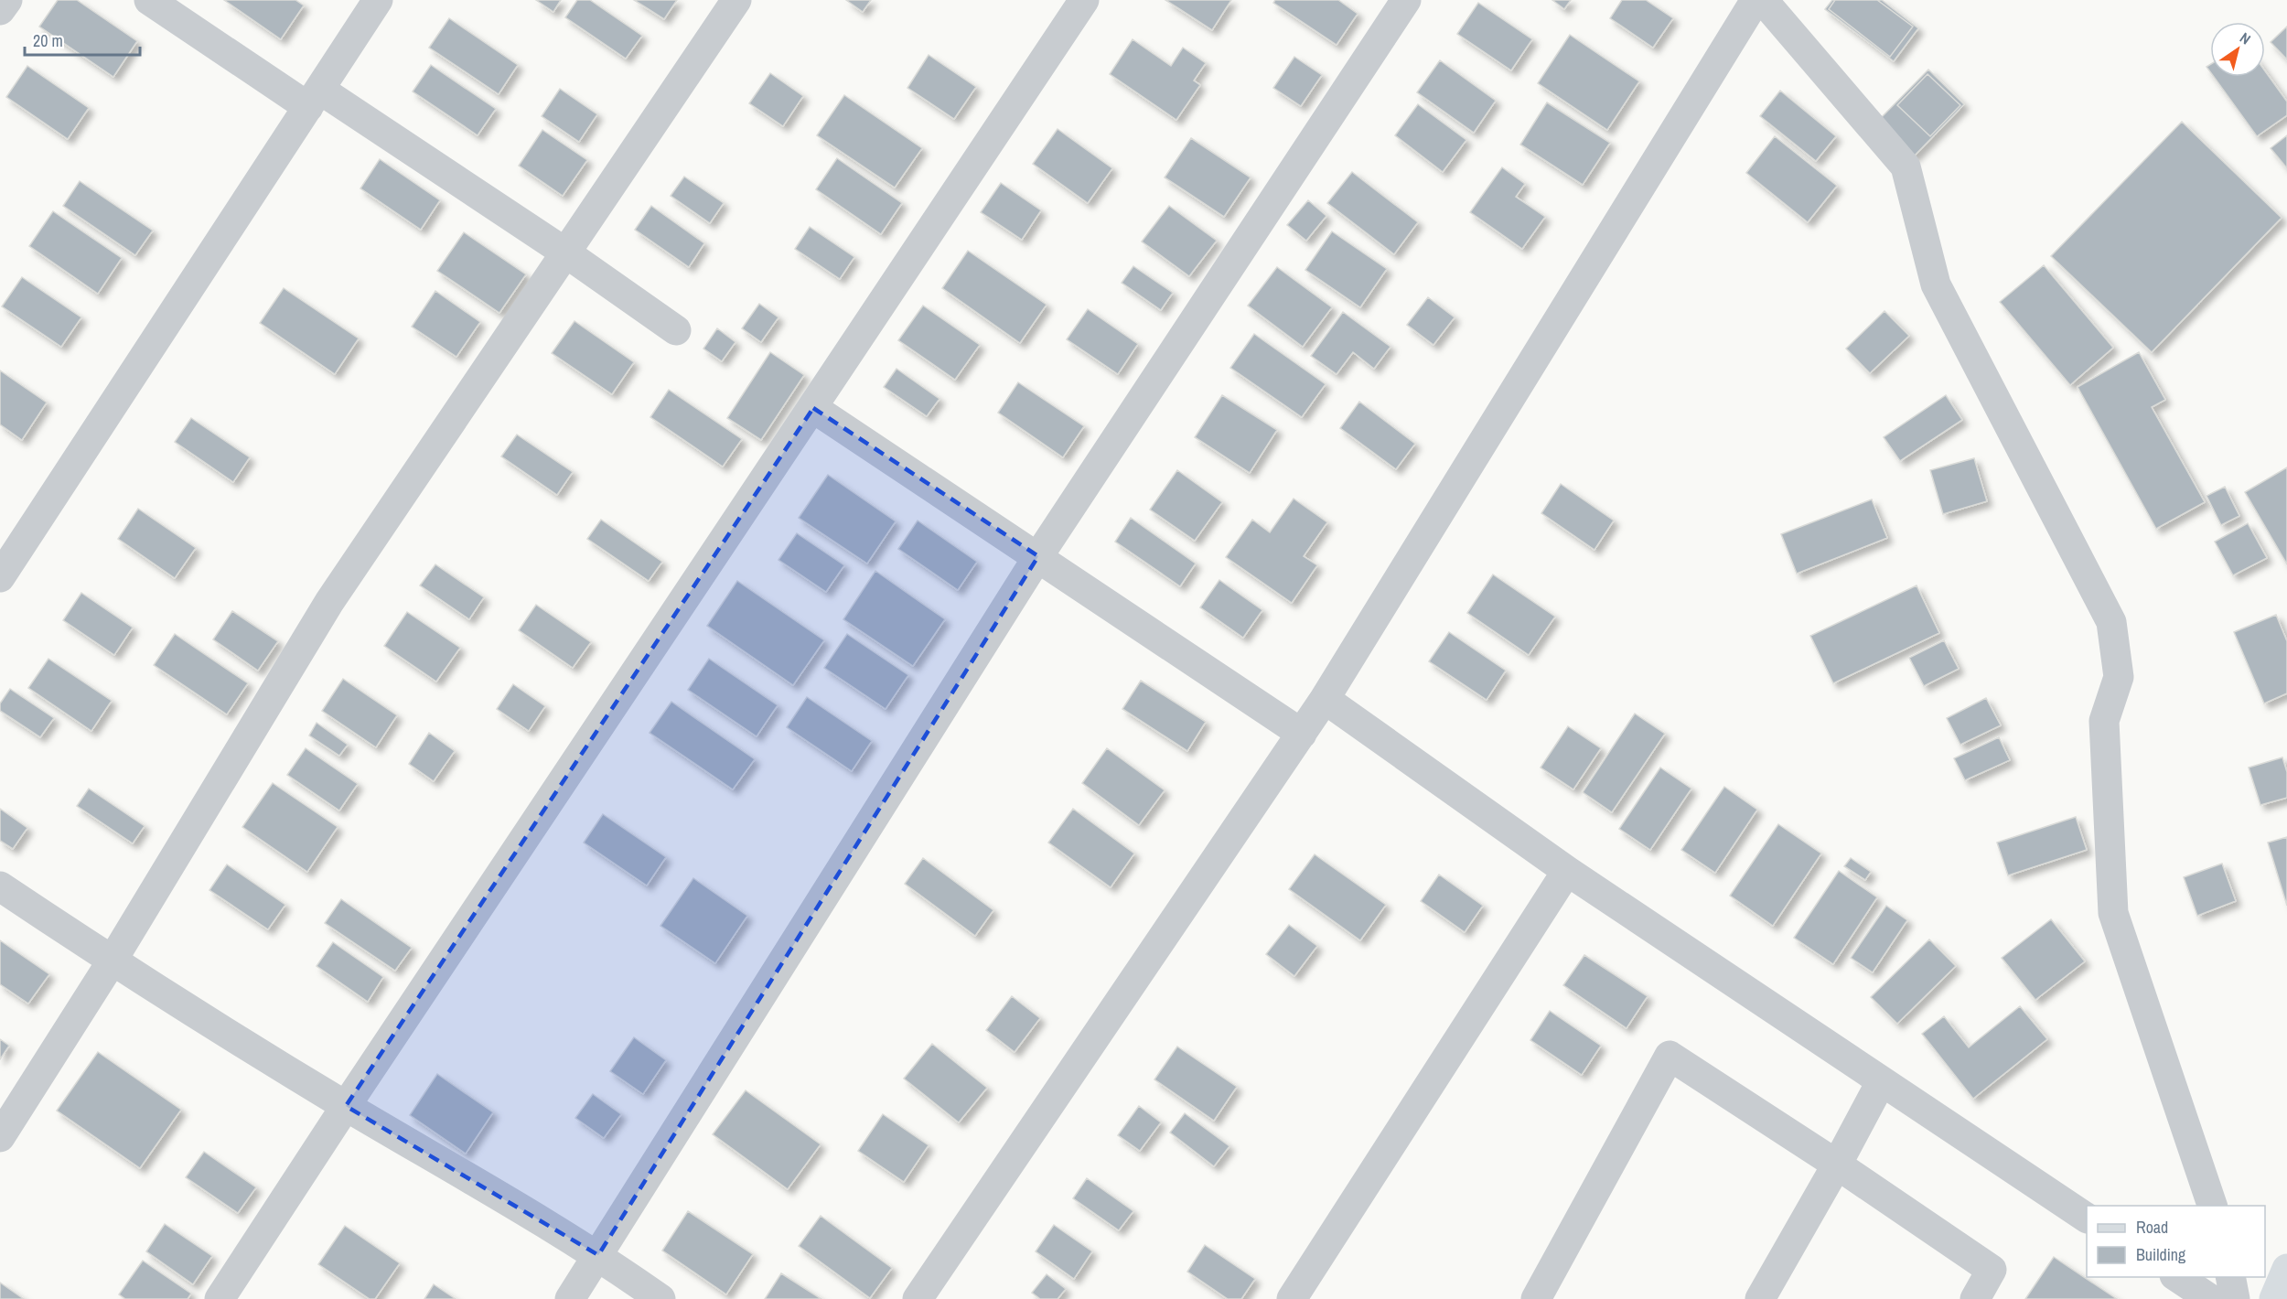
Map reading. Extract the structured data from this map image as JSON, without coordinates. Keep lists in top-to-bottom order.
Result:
{
  "legend": ["Road", "Building"],
  "scale_bar": "20 m",
  "north": "top right"
}
